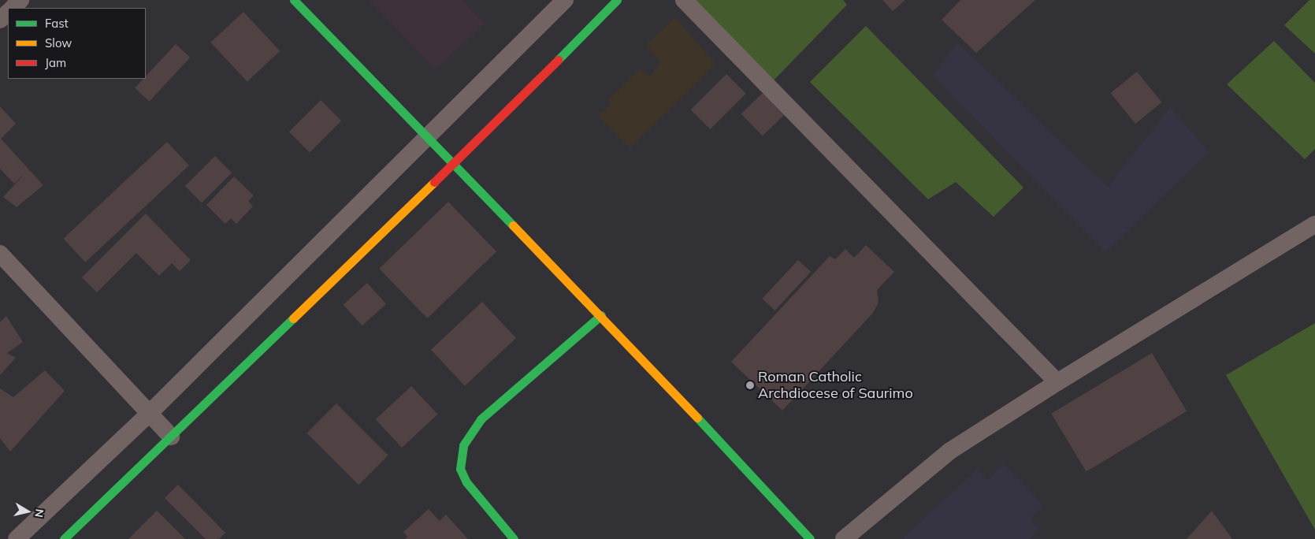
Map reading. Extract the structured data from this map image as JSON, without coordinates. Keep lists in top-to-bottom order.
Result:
{
  "places": ["Roman Catholic Archdiocese of Saurimo"],
  "legend": ["Fast", "Slow", "Jam"],
  "north": "right"
}
